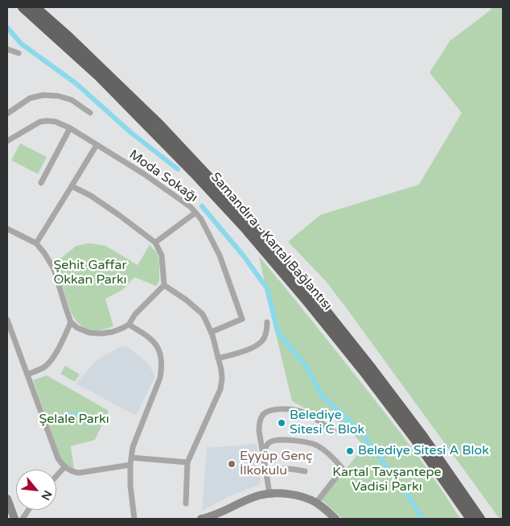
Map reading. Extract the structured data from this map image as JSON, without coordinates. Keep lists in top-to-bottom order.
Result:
{
  "streets": {
    "highway": ["Samandıra - Kartal Bağlantısı"],
    "street": ["Moda Sokağı"]
  },
  "parks": ["Şehit Gaffar Okkan Parkı", "Şelale Parkı", "Kartal Tavşantepe Vadisi Parkı"],
  "places": ["Belediye Sitesi C Blok", "Belediye Sitesi A Blok", "Eyyüp Genç İlkokulu"],
  "north": "bottom right"
}
